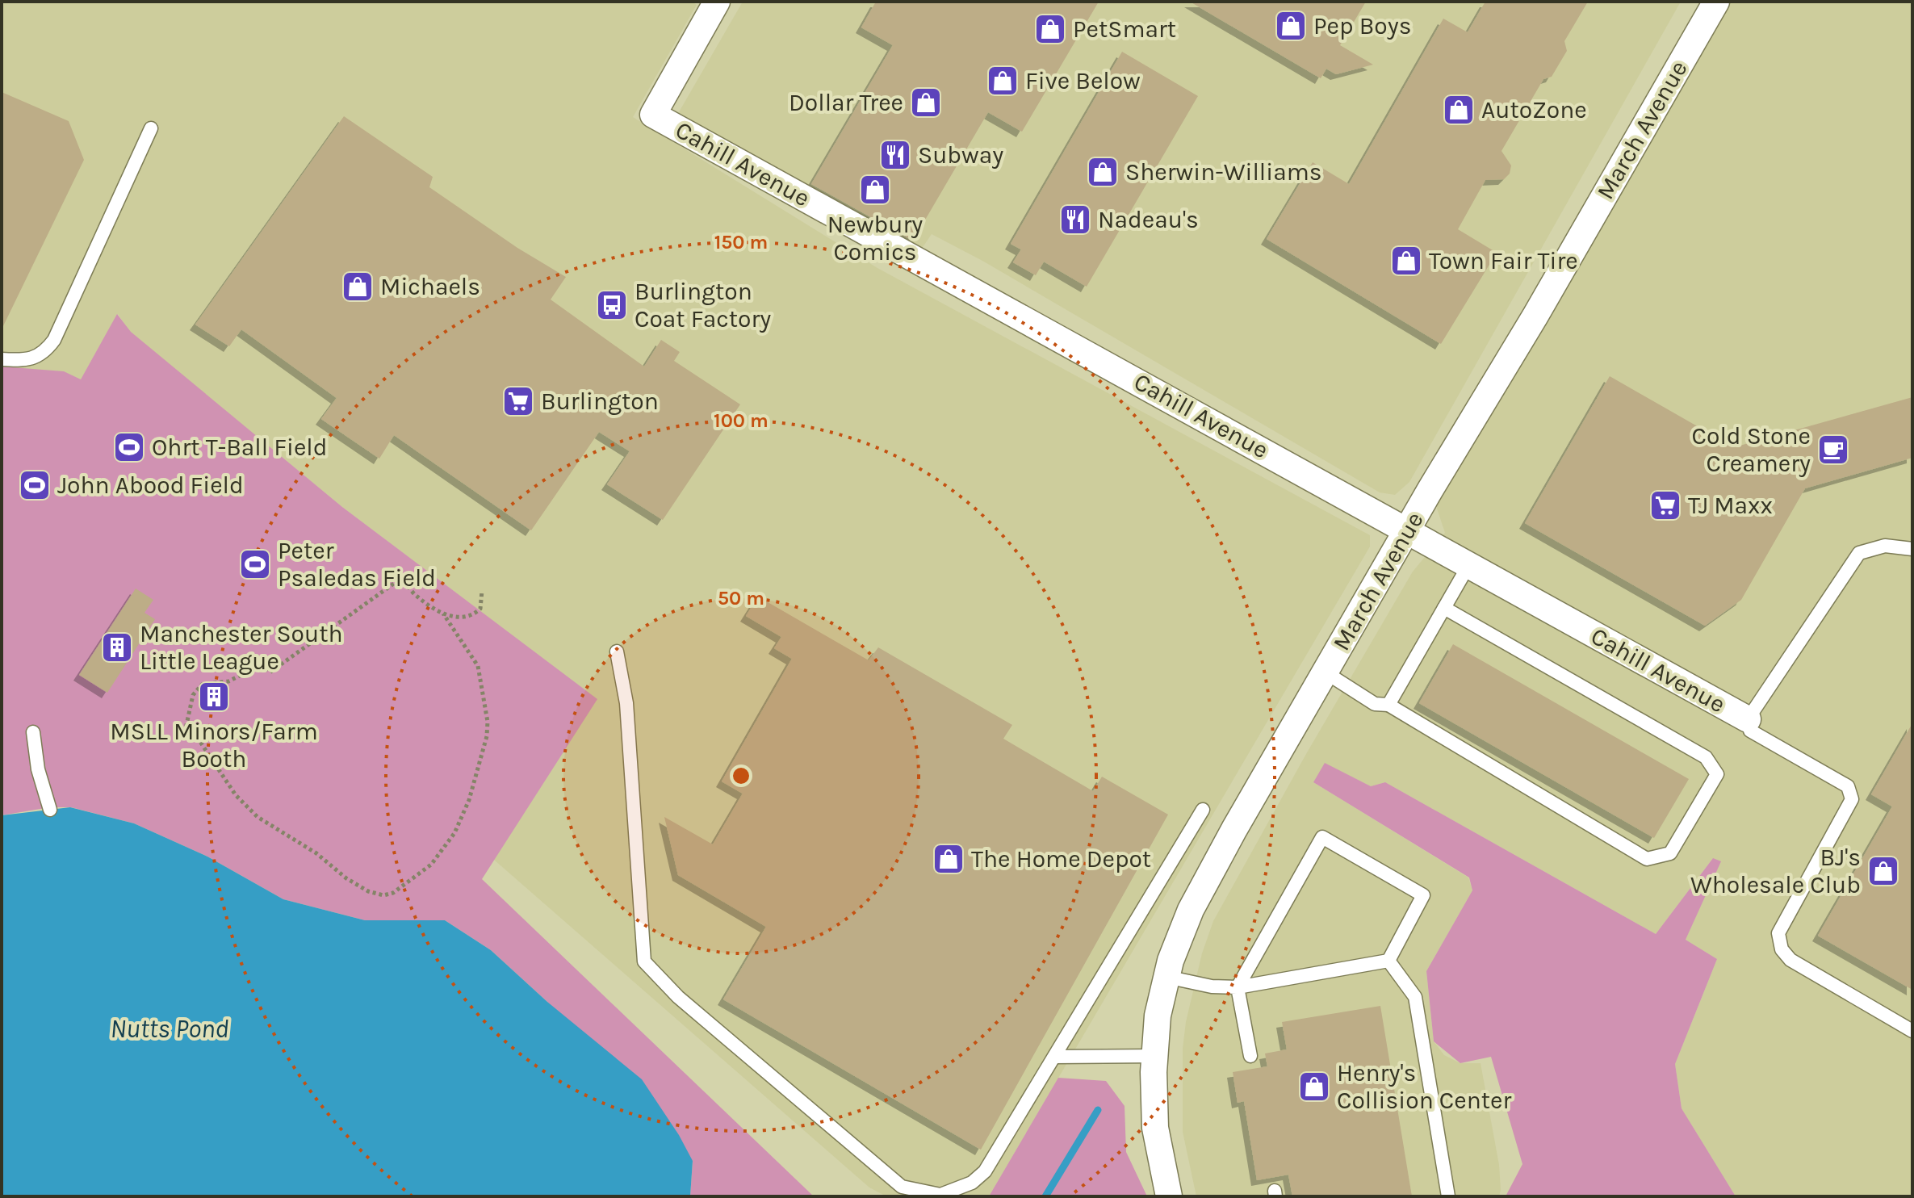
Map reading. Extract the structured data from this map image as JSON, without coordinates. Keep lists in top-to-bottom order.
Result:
{
  "streets": {
    "street": ["March Avenue", "Cahill Avenue"]
  },
  "crossings": [
    ["March Avenue", "Cahill Avenue"]
  ],
  "water": ["Nutts Pond"],
  "places": {
    "shop": [
      "Pep Boys",
      "PetSmart",
      "Five Below",
      "Dollar Tree",
      "AutoZone",
      "Sherwin-Williams",
      "Newbury Comics",
      "Town Fair Tire",
      "Michaels",
      "The Home Depot",
      "BJ's Wholesale Club",
      "Henry's Collision Center"
    ],
    "restaurant": ["Subway", "Nadeau's"],
    "bus stop": ["Burlington Coat Factory"],
    "supermarket": ["Burlington", "TJ Maxx"],
    "sports": ["Ohrt T-Ball Field", "John Abood Field", "Peter Psaledas Field"],
    "cafe": ["Cold Stone Creamery"],
    "building": ["Manchester South Little League", "MSLL Minors/Farm Booth"]
  },
  "rings": ["150 m", "100 m", "50 m"]
}
